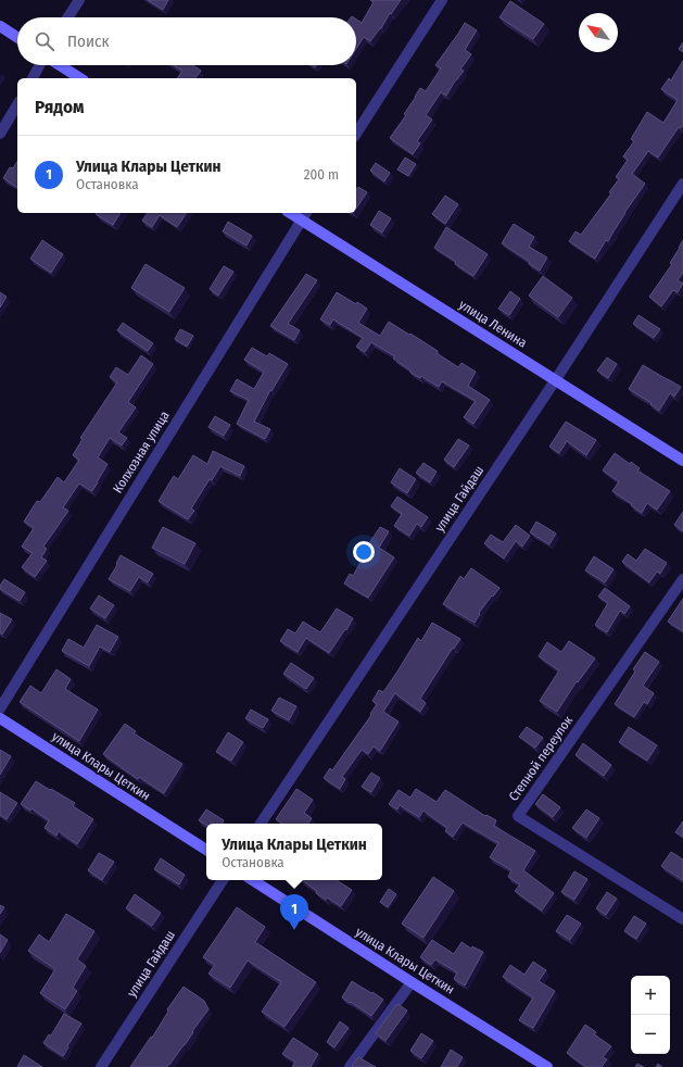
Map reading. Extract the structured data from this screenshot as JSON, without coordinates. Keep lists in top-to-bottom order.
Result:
{
  "streets": {
    "main road": ["улица Ленина", "улица Клары Цеткин"],
    "street": ["Колхозная улица", "улица Гайдаш", "Степной переулок"]
  },
  "crossings": [
    ["улица Ленина", "Колхозная улица"],
    ["улица Ленина", "улица Гайдаш"]
  ],
  "north": "top left",
  "page": {
    "search": "Поиск",
    "heading": "Рядом",
    "list": [
      {
        "mark": "1",
        "name": "Улица Клары Цеткин",
        "note": "Остановка",
        "value": "200 m"
      }
    ],
    "popup": ["Улица Клары Цеткин", "Остановка"],
    "pins": "1",
    "map_buttons": ["+", "−"]
  }
}
